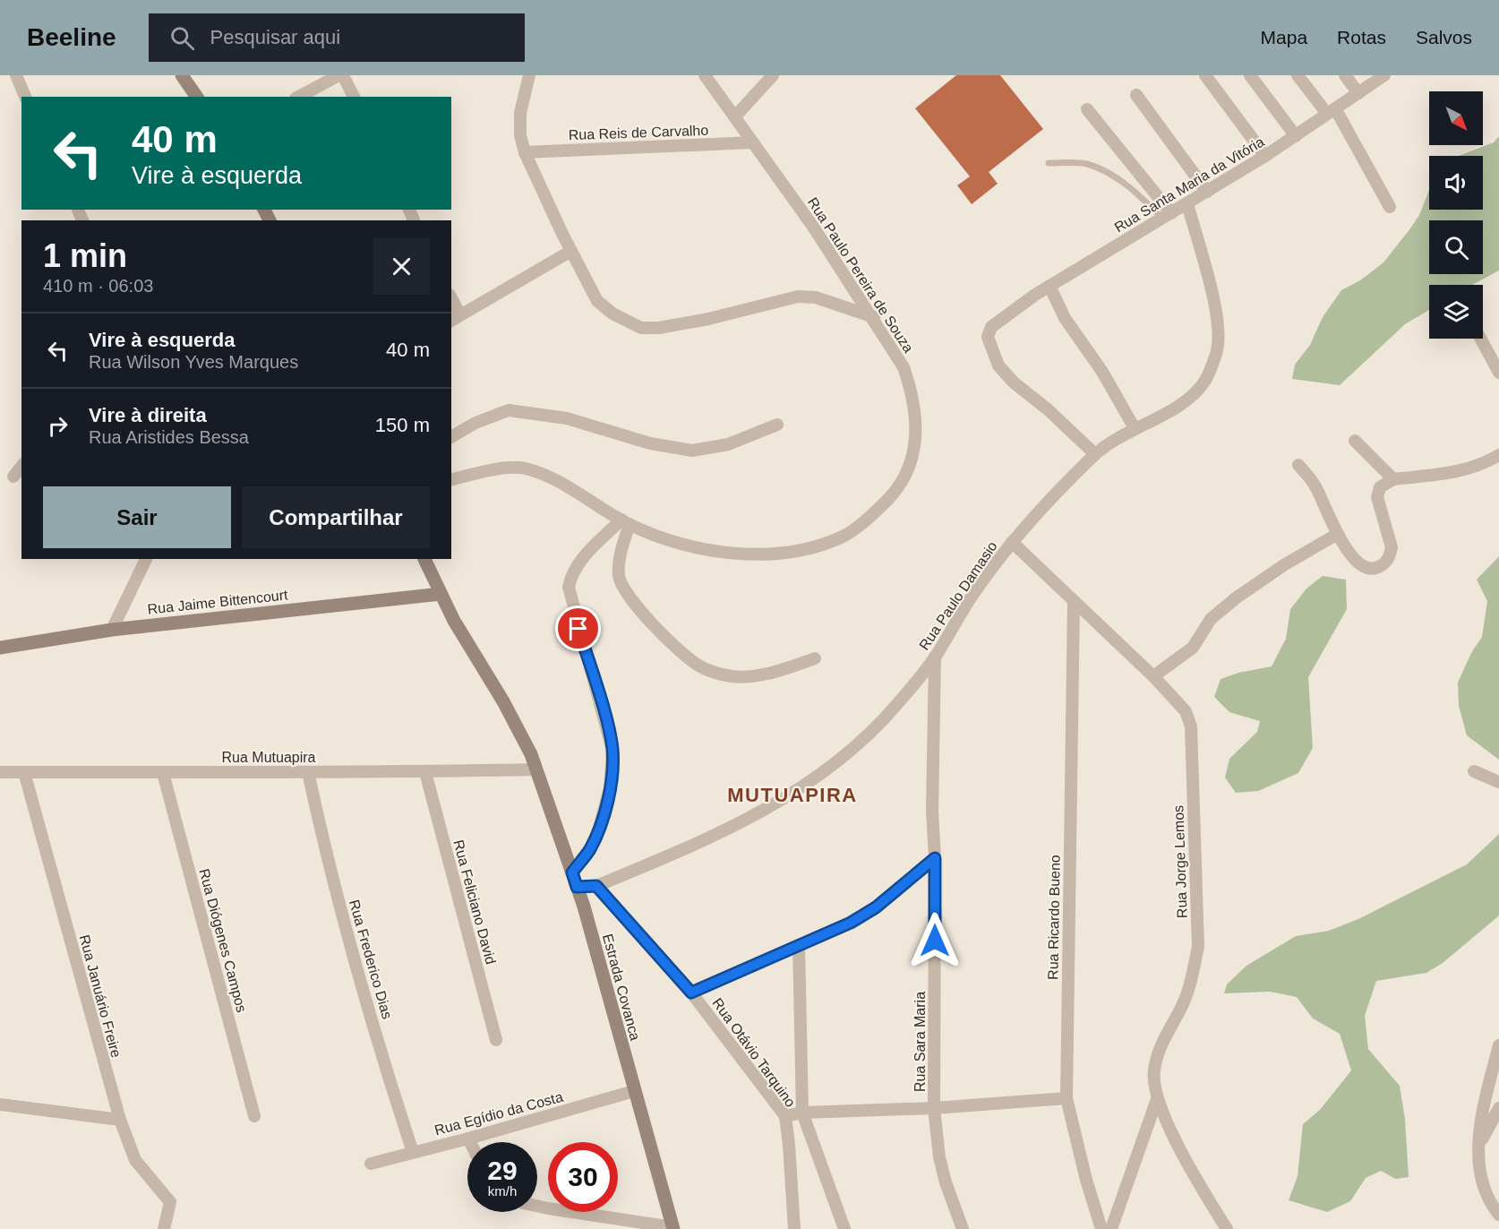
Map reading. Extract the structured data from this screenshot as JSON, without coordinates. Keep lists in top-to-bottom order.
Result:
{
  "streets": {
    "street": [
      "Rua Reis de Carvalho",
      "Rua Santa Maria da Vitória",
      "Rua Paulo Pereira de Souza",
      "Rua Paulo Damasio",
      "Rua Jaime Bittencourt",
      "Rua Mutuapira",
      "Rua Jorge Lemos",
      "Rua Feliciano David",
      "Rua Ricardo Bueno",
      "Rua Diógenes Campos",
      "Rua Frederico Dias",
      "Estrada Covanca",
      "Rua Januário Freire",
      "Rua Sara Maria",
      "Rua Otávio Tarquino",
      "Rua Egídio da Costa"
    ]
  },
  "crossings": [
    ["Rua Reis de Carvalho", "Rua Paulo Pereira de Souza"],
    ["Rua Santa Maria da Vitória", "Rua Paulo Damasio"],
    ["Rua Paulo Damasio", "Rua Jorge Lemos"],
    ["Rua Paulo Damasio", "Rua Sara Maria"],
    ["Rua Paulo Damasio", "Rua Otávio Tarquino"],
    ["Rua Jaime Bittencourt", "Estrada Covanca"],
    ["Rua Mutuapira", "Rua Feliciano David"],
    ["Rua Mutuapira", "Rua Diógenes Campos"],
    ["Rua Mutuapira", "Rua Frederico Dias"],
    ["Rua Mutuapira", "Estrada Covanca"],
    ["Rua Mutuapira", "Rua Januário Freire"],
    ["Rua Jorge Lemos", "Rua Ricardo Bueno"],
    ["Rua Frederico Dias", "Rua Egídio da Costa"],
    ["Estrada Covanca", "Rua Egídio da Costa"]
  ],
  "districts": ["MUTUAPIRA"],
  "north": "bottom right",
  "page": {
    "header": "Beeline",
    "search": "Pesquisar aqui",
    "nav": ["Mapa", "Rotas", "Salvos"],
    "turn": ["40 m", "Vire à esquerda"],
    "heading": ["1 min", "410 m · 06:03"],
    "list": [
      {
        "name": "Vire à esquerda",
        "note": "Rua Wilson Yves Marques",
        "value": "40 m"
      },
      {
        "name": "Vire à direita",
        "note": "Rua Aristides Bessa",
        "value": "150 m"
      }
    ],
    "buttons": ["Sair", "Compartilhar"],
    "speed": "29 km/h",
    "limit": "30"
  }
}
